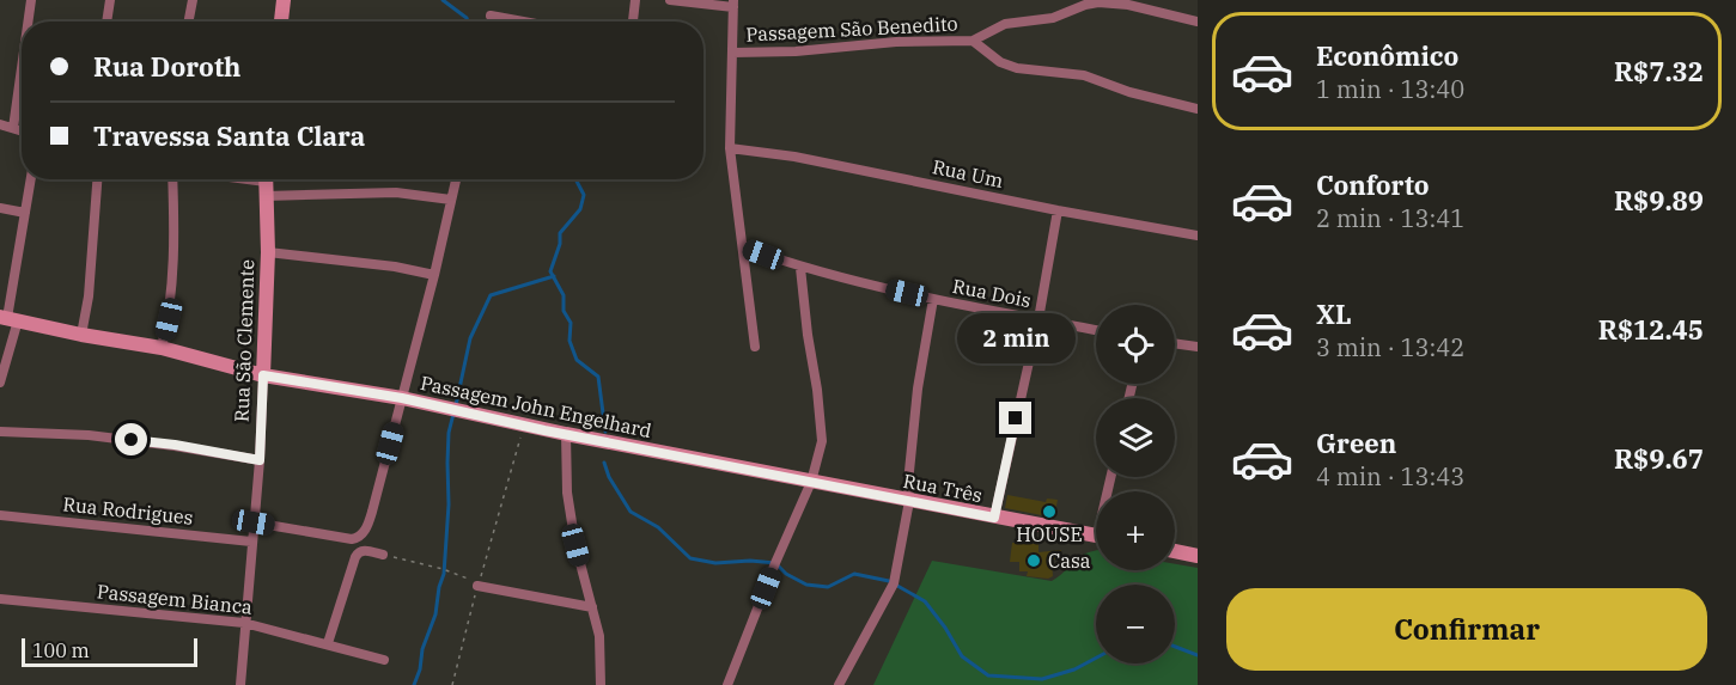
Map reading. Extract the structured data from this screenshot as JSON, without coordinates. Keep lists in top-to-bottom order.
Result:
{
  "streets": {
    "main road": ["Rua São Clemente", "Passagem John Engelhard", "Rua Três"],
    "street": [
      "Passagem São Benedito",
      "Rua Um",
      "Rua Dois",
      "Rua Rodrigues",
      "Passagem Bianca"
    ]
  },
  "crossings": [
    ["Rua São Clemente", "Passagem John Engelhard"],
    ["Rua São Clemente", "Rua Rodrigues"],
    ["Rua São Clemente", "Passagem Bianca"],
    ["Passagem John Engelhard", "Rua Três"]
  ],
  "places": ["HOUSE", "Casa"],
  "scale_bar": "100 m",
  "page": {
    "list": [
      {
        "name": "Econômico",
        "note": "1 min · 13:40",
        "value": "R$7.32"
      },
      {
        "name": "Conforto",
        "note": "2 min · 13:41",
        "value": "R$9.89"
      },
      {
        "name": "XL",
        "note": "3 min · 13:42",
        "value": "R$12.45"
      },
      {
        "name": "Green",
        "note": "4 min · 13:43",
        "value": "R$9.67"
      }
    ],
    "banner": ["Rua Doroth", "Travessa Santa Clara"],
    "map_buttons": ["+", "−"],
    "bubble": "2 min",
    "buttons": "Confirmar",
    "scale": "100 m"
  }
}
